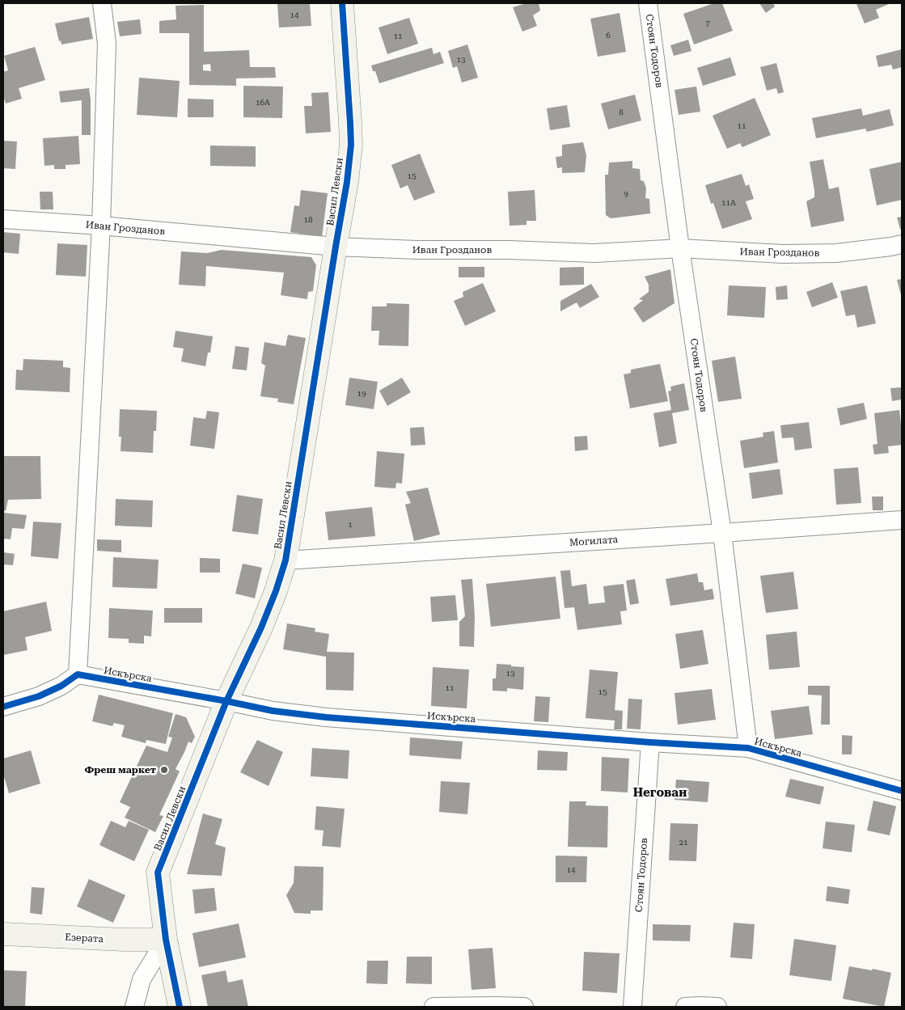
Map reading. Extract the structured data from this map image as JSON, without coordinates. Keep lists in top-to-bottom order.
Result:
{
  "streets": {
    "street": [
      "Стоян Тодоров",
      "Васил Левски",
      "Иван Грозданов",
      "Могилата",
      "Искърска",
      "Езерата"
    ]
  },
  "crossings": [
    ["Стоян Тодоров", "Иван Грозданов"],
    ["Стоян Тодоров", "Могилата"],
    ["Стоян Тодоров", "Искърска"],
    ["Васил Левски", "Иван Грозданов"],
    ["Васил Левски", "Могилата"],
    ["Васил Левски", "Искърска"],
    ["Васил Левски", "Езерата"]
  ],
  "districts": ["Негован"],
  "places": ["Фреш маркет"],
  "house_numbers": [
    "14",
    "7",
    "6",
    "11",
    "13",
    "16А",
    "8",
    "11",
    "15",
    "9",
    "11А",
    "18",
    "19",
    "1",
    "13",
    "11",
    "15",
    "21",
    "14"
  ]
}
